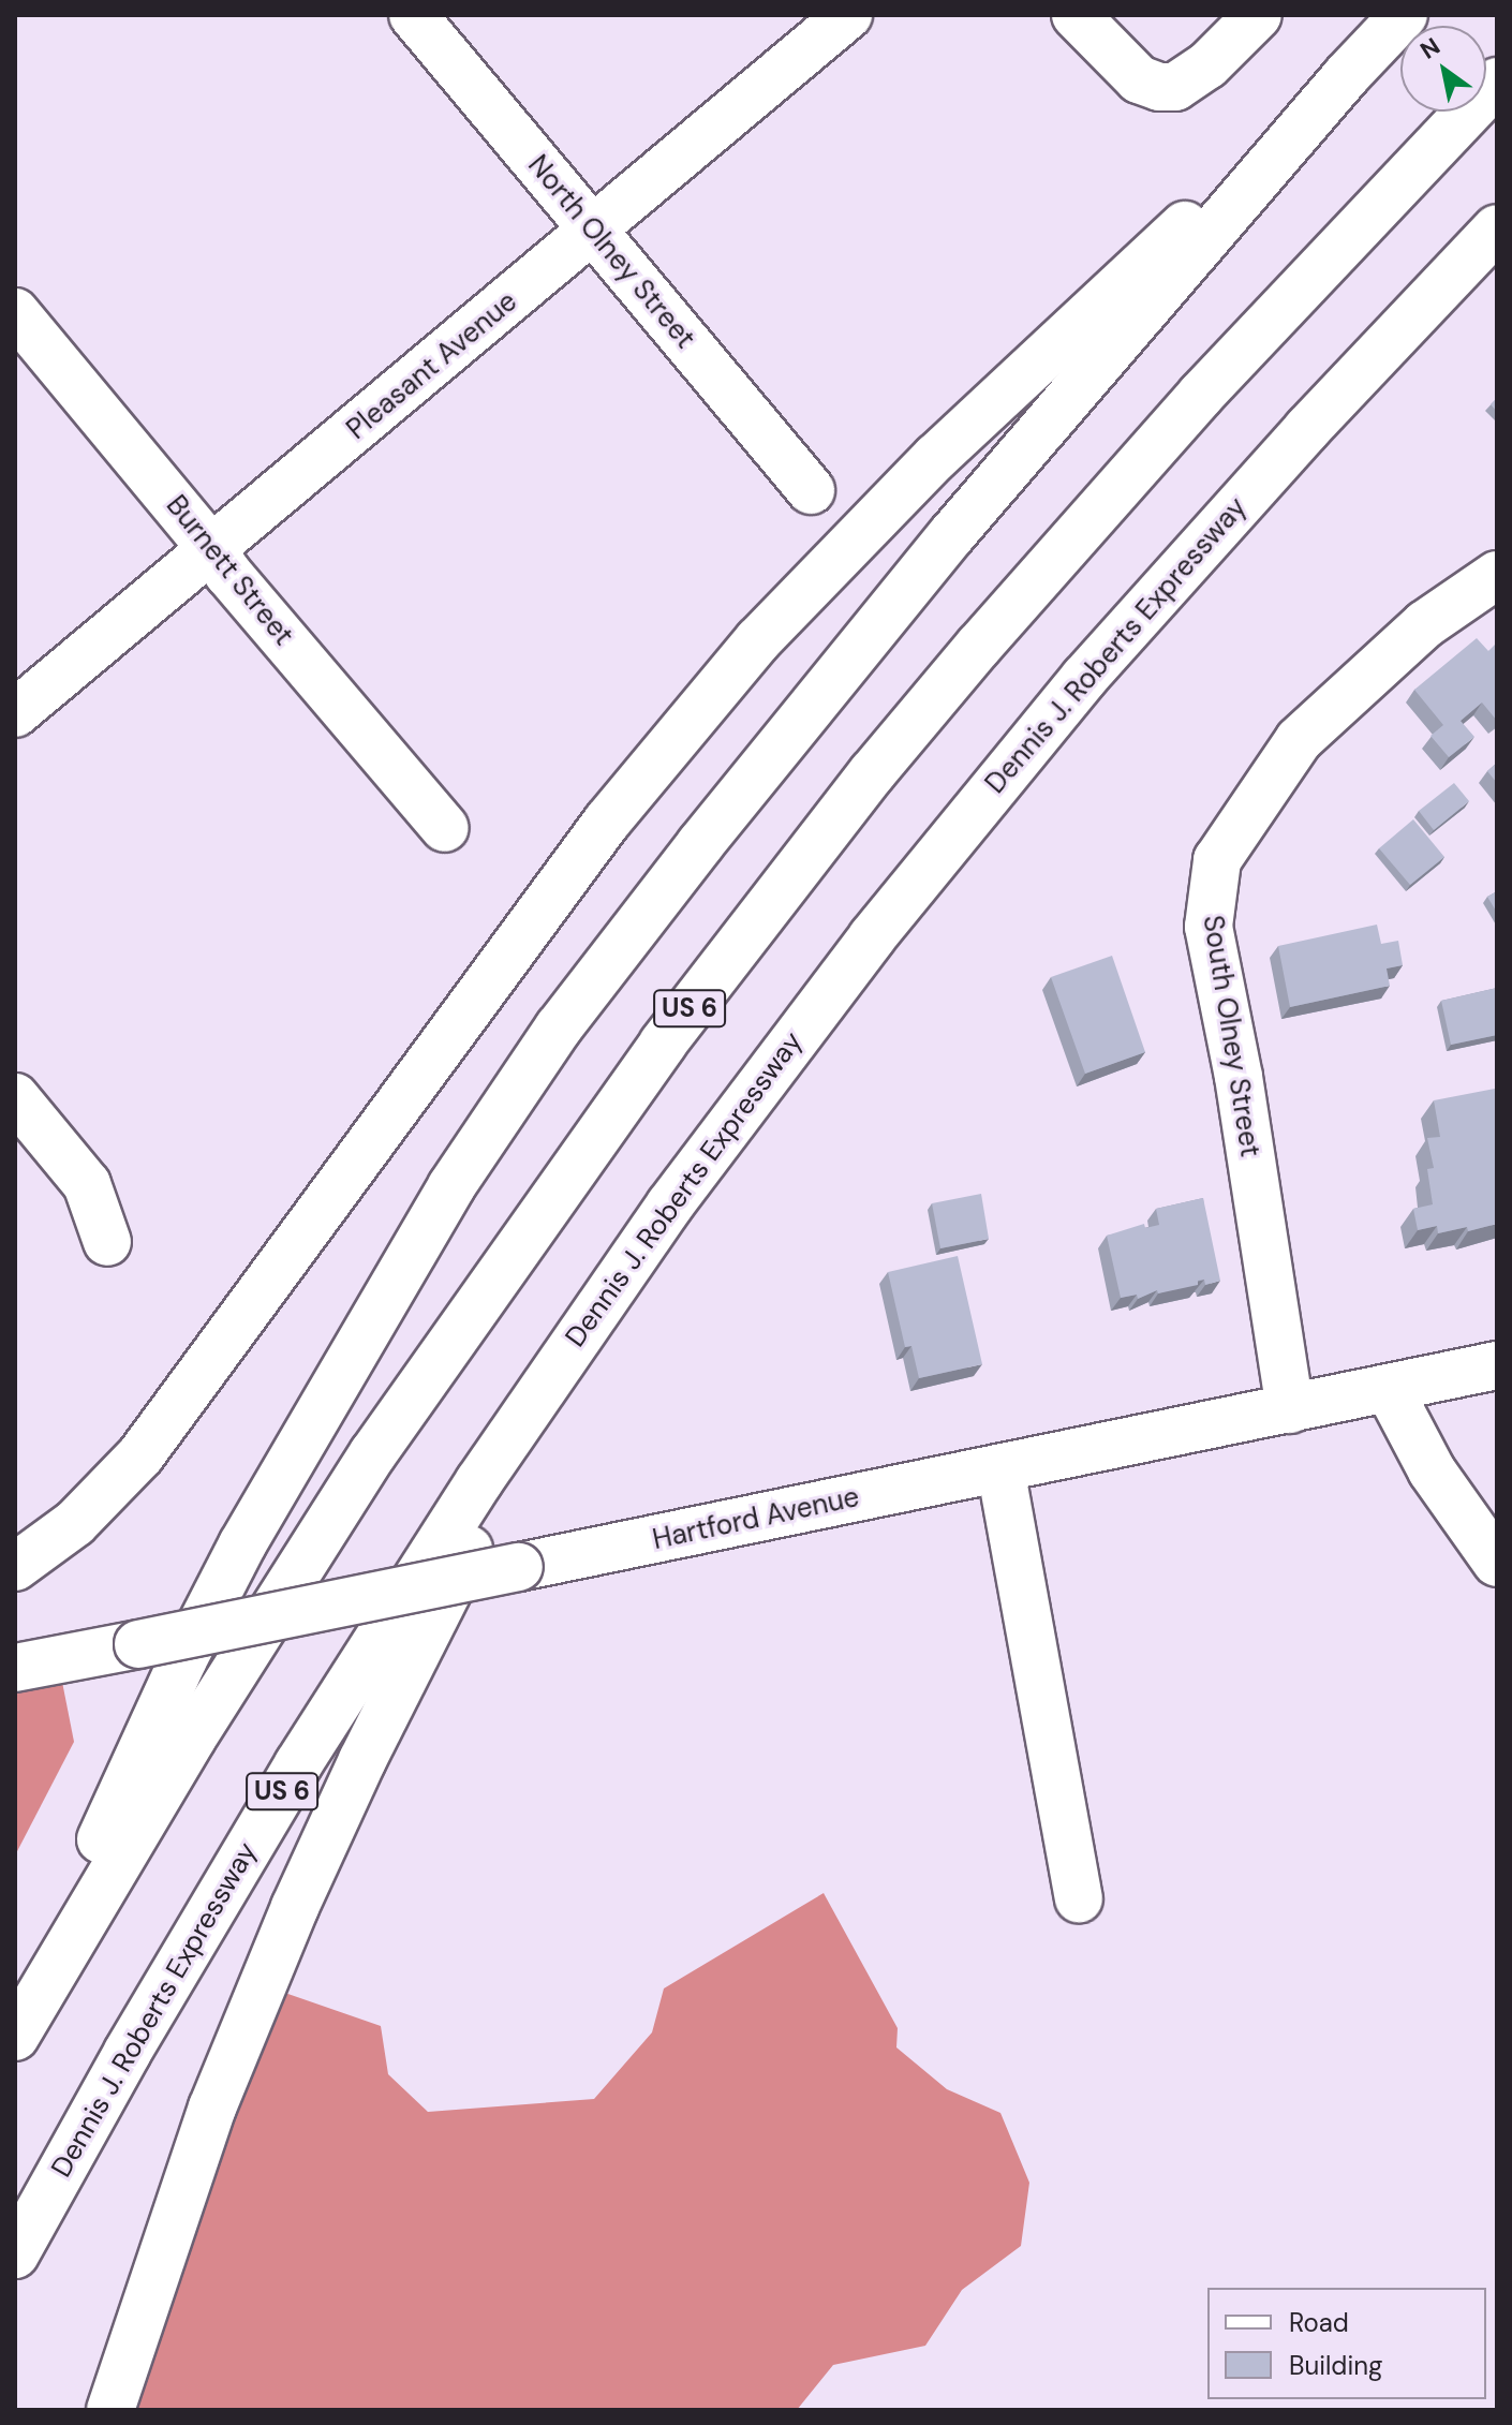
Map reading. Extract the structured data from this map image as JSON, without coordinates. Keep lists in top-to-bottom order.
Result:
{
  "streets": {
    "main road": [
      "North Olney Street",
      "Pleasant Avenue",
      "Burnett Street",
      "Dennis J. Roberts Expressway",
      "US 6",
      "South Olney Street",
      "Hartford Avenue"
    ]
  },
  "crossings": [
    ["North Olney Street", "Pleasant Avenue"],
    ["Pleasant Avenue", "Burnett Street"],
    ["South Olney Street", "Hartford Avenue"]
  ],
  "legend": ["Road", "Building"],
  "north": "top left"
}
